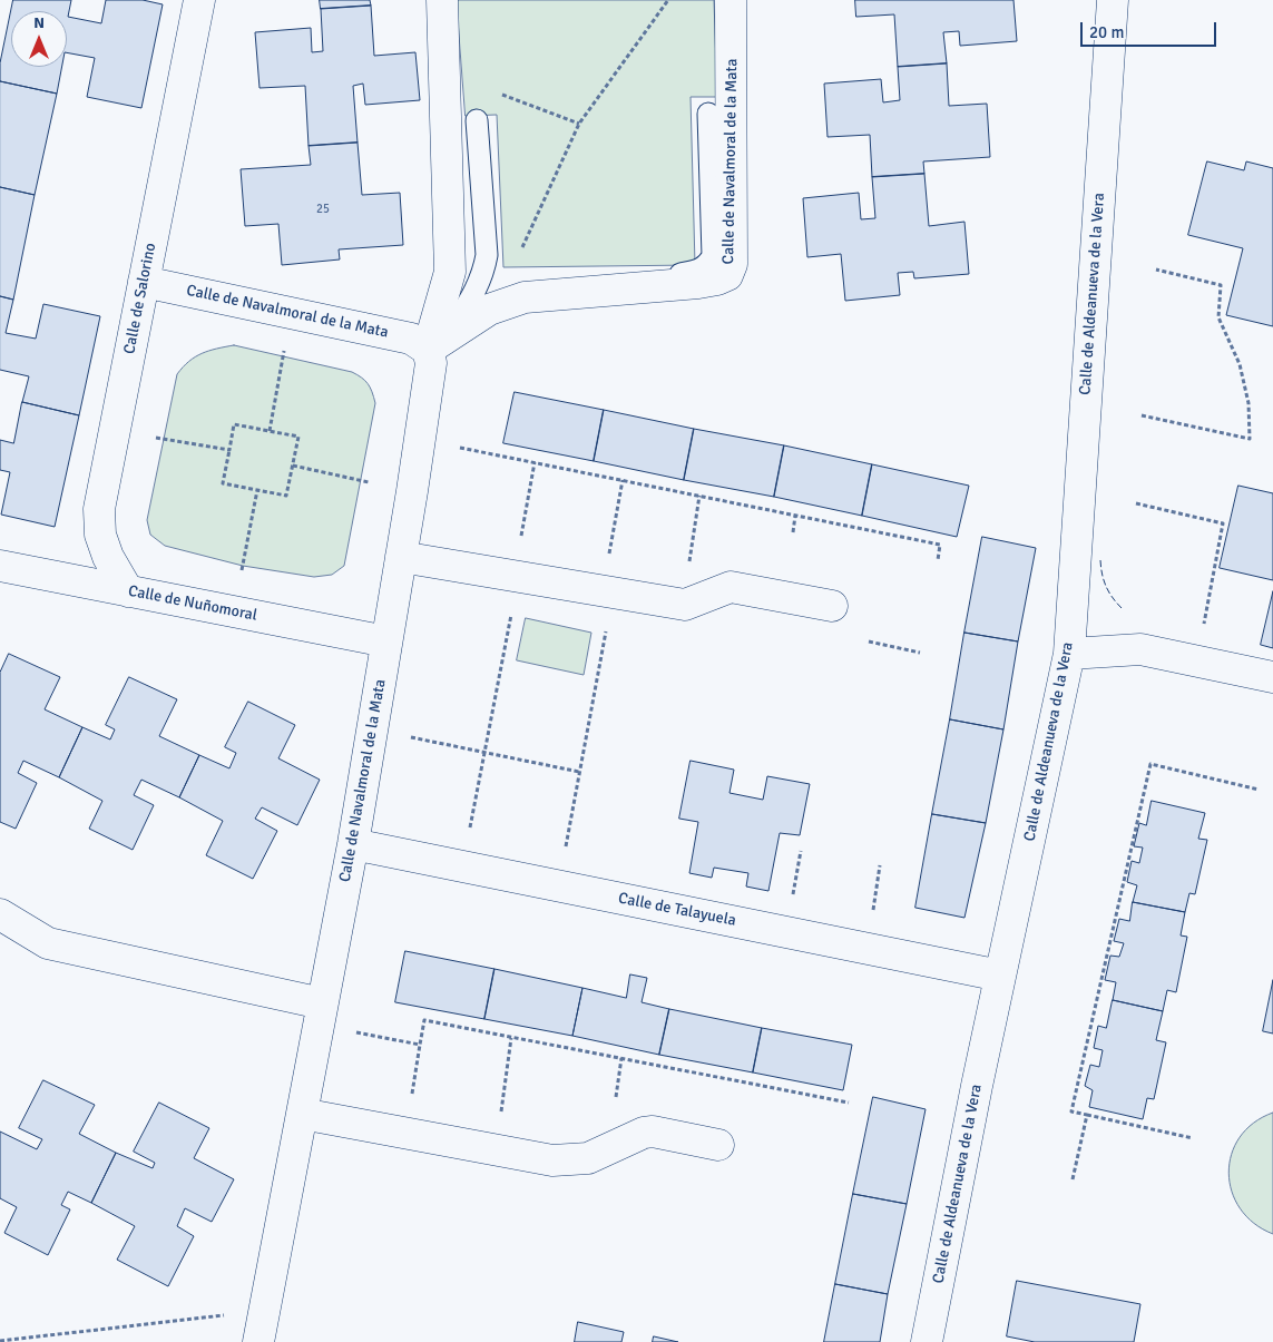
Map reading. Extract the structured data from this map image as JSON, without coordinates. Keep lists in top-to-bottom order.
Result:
{
  "streets": {
    "street": [
      "Calle de Navalmoral de la Mata",
      "Calle de Aldeanueva de la Vera",
      "Calle de Salorino",
      "Calle de Nuñomoral",
      "Calle de Talayuela"
    ]
  },
  "crossings": [
    ["Calle de Navalmoral de la Mata", "Calle de Salorino"],
    ["Calle de Navalmoral de la Mata", "Calle de Nuñomoral"],
    ["Calle de Navalmoral de la Mata", "Calle de Talayuela"],
    ["Calle de Aldeanueva de la Vera", "Calle de Talayuela"],
    ["Calle de Salorino", "Calle de Nuñomoral"]
  ],
  "house_numbers": ["25"],
  "scale_bar": "20 m",
  "north": "top"
}
